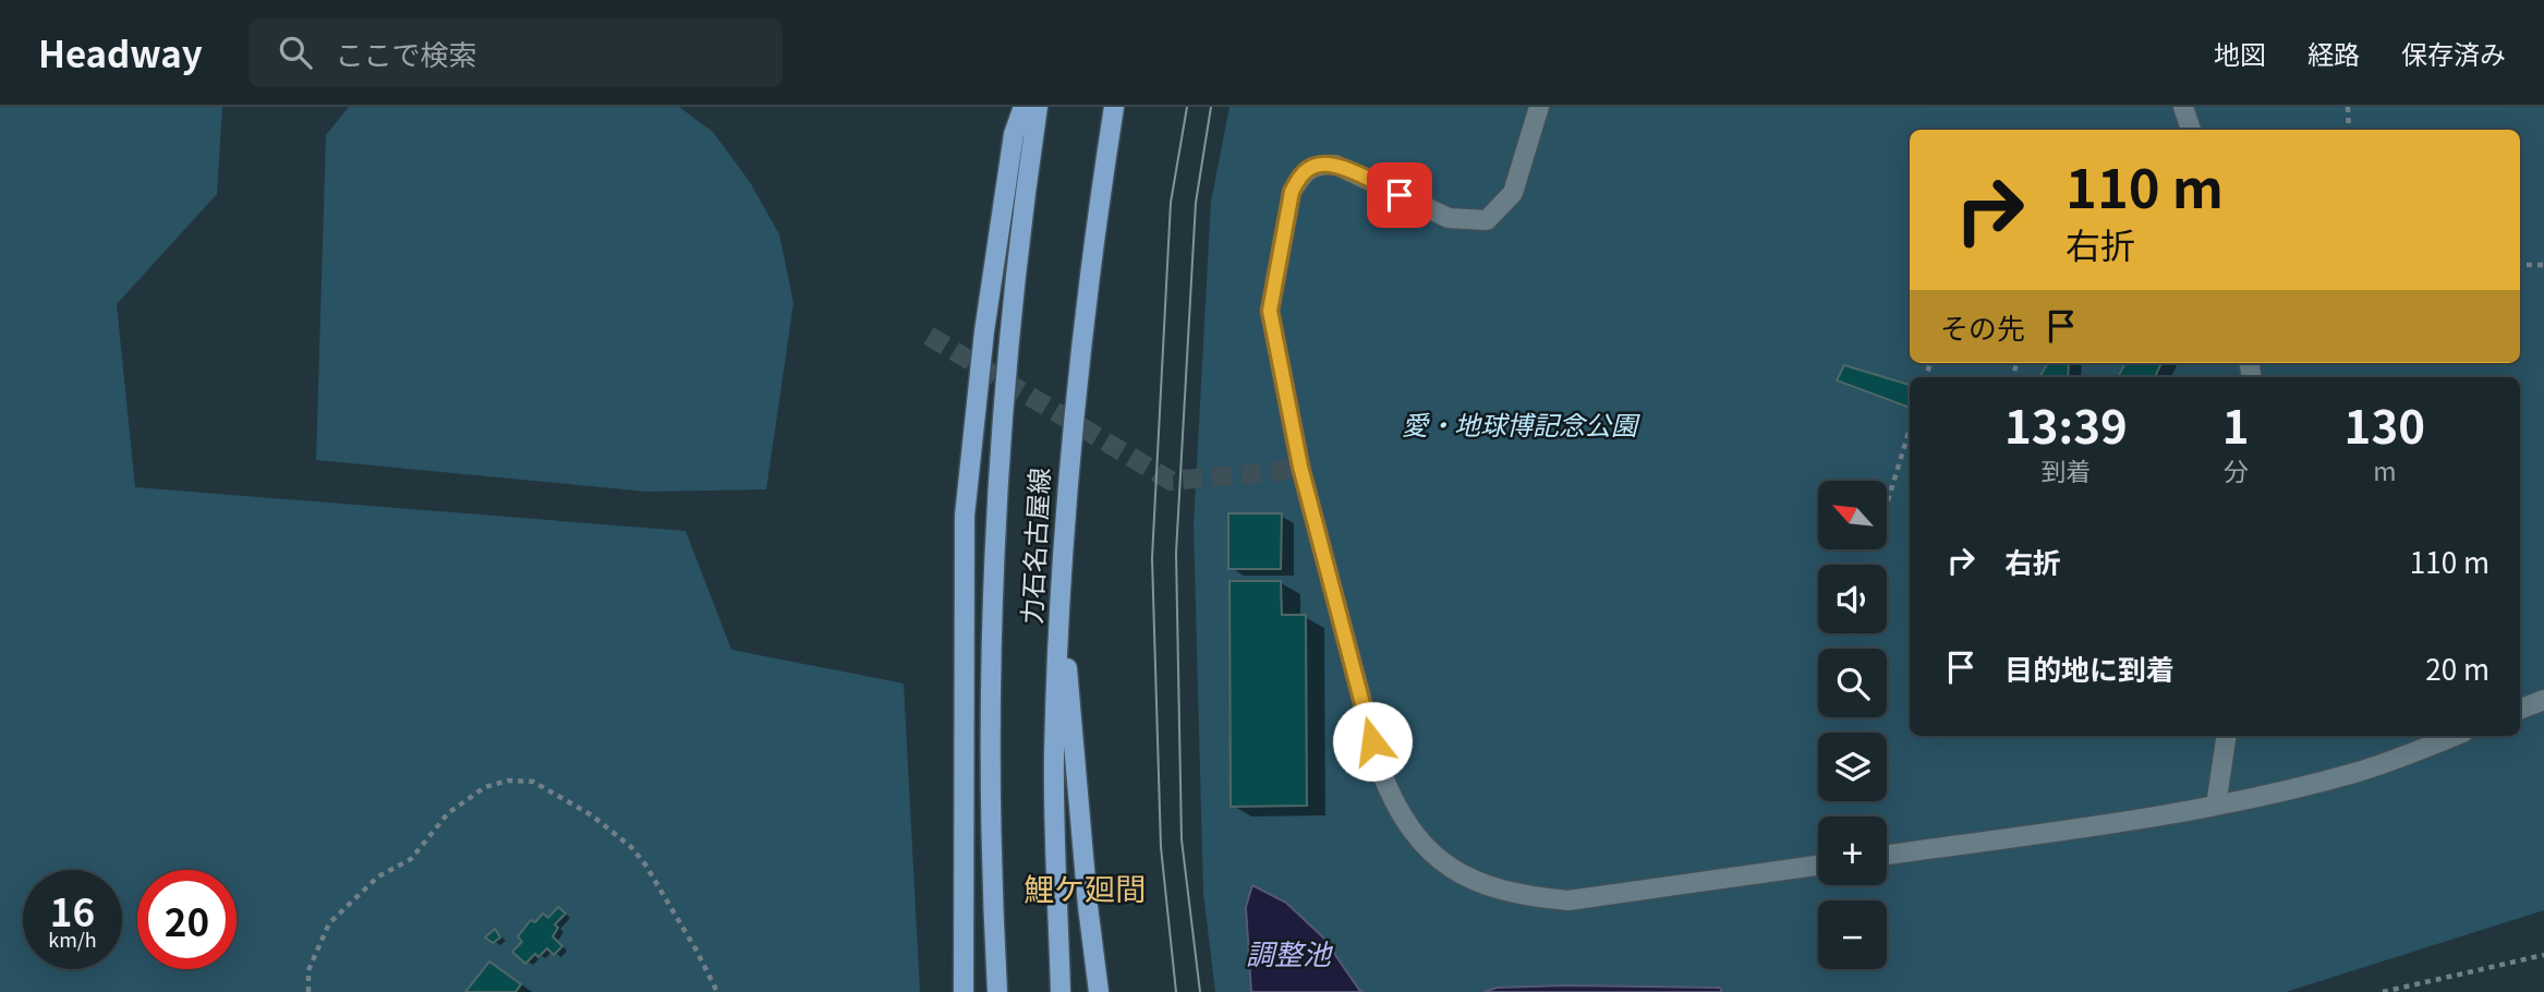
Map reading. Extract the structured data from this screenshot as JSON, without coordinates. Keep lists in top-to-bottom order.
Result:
{
  "streets": {
    "main road": ["力石名古屋線"]
  },
  "districts": ["鯉ケ廻間"],
  "water": ["調整池"],
  "parks": ["愛・地球博記念公園"],
  "north": "top left",
  "page": {
    "header": "Headway",
    "search": "ここで検索",
    "nav": ["地図", "経路", "保存済み"],
    "turn": ["110 m", "右折"],
    "then": "その先",
    "eta": [
      "13:39",
      "到着",
      "1",
      "分",
      "130",
      "m"
    ],
    "map_buttons": ["+", "−"],
    "list": [
      {
        "name": "右折",
        "value": "110 m"
      },
      {
        "name": "目的地に到着",
        "value": "20 m"
      }
    ],
    "speed": "16 km/h",
    "limit": "20"
  }
}
